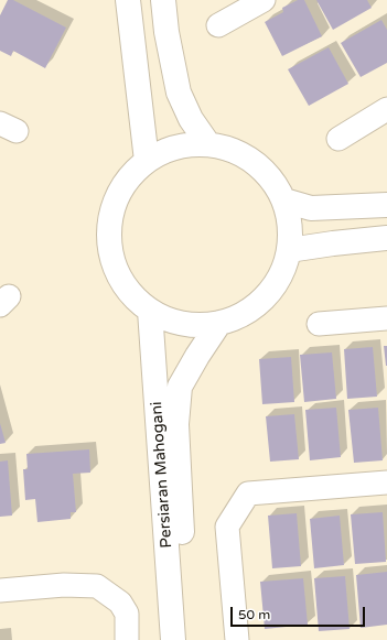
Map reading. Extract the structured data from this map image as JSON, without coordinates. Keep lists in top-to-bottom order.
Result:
{
  "streets": {
    "main road": ["Persiaran Mahogani"]
  },
  "scale_bar": "50 m"
}
